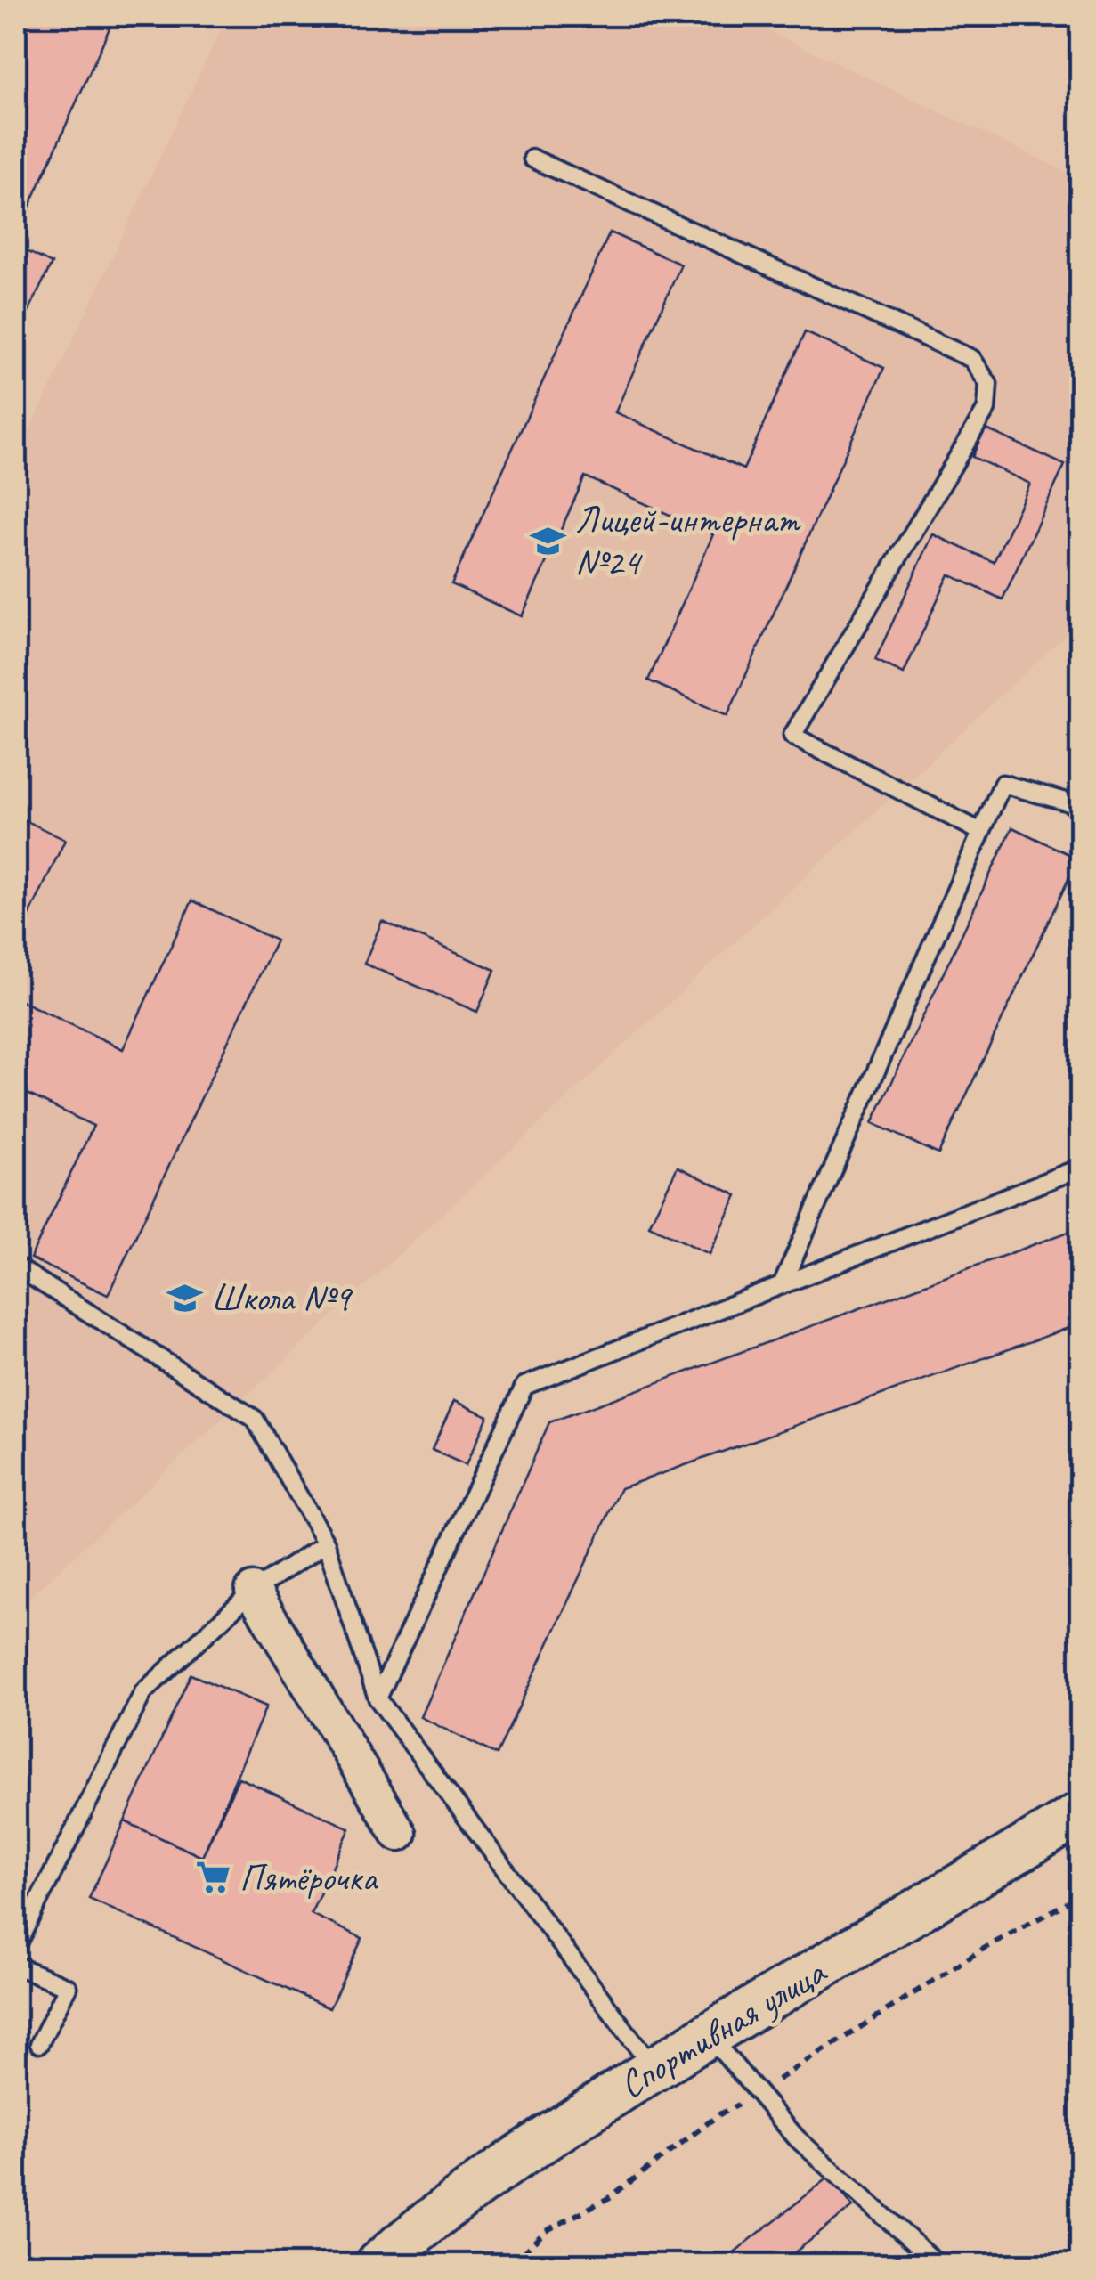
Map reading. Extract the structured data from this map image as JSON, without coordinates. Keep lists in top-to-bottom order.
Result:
{
  "streets": {
    "street": ["Спортивная улица"]
  },
  "places": {
    "school or university": ["Лицей-интернат №24", "Школа №9"],
    "supermarket": ["Пятёрочка"]
  }
}
